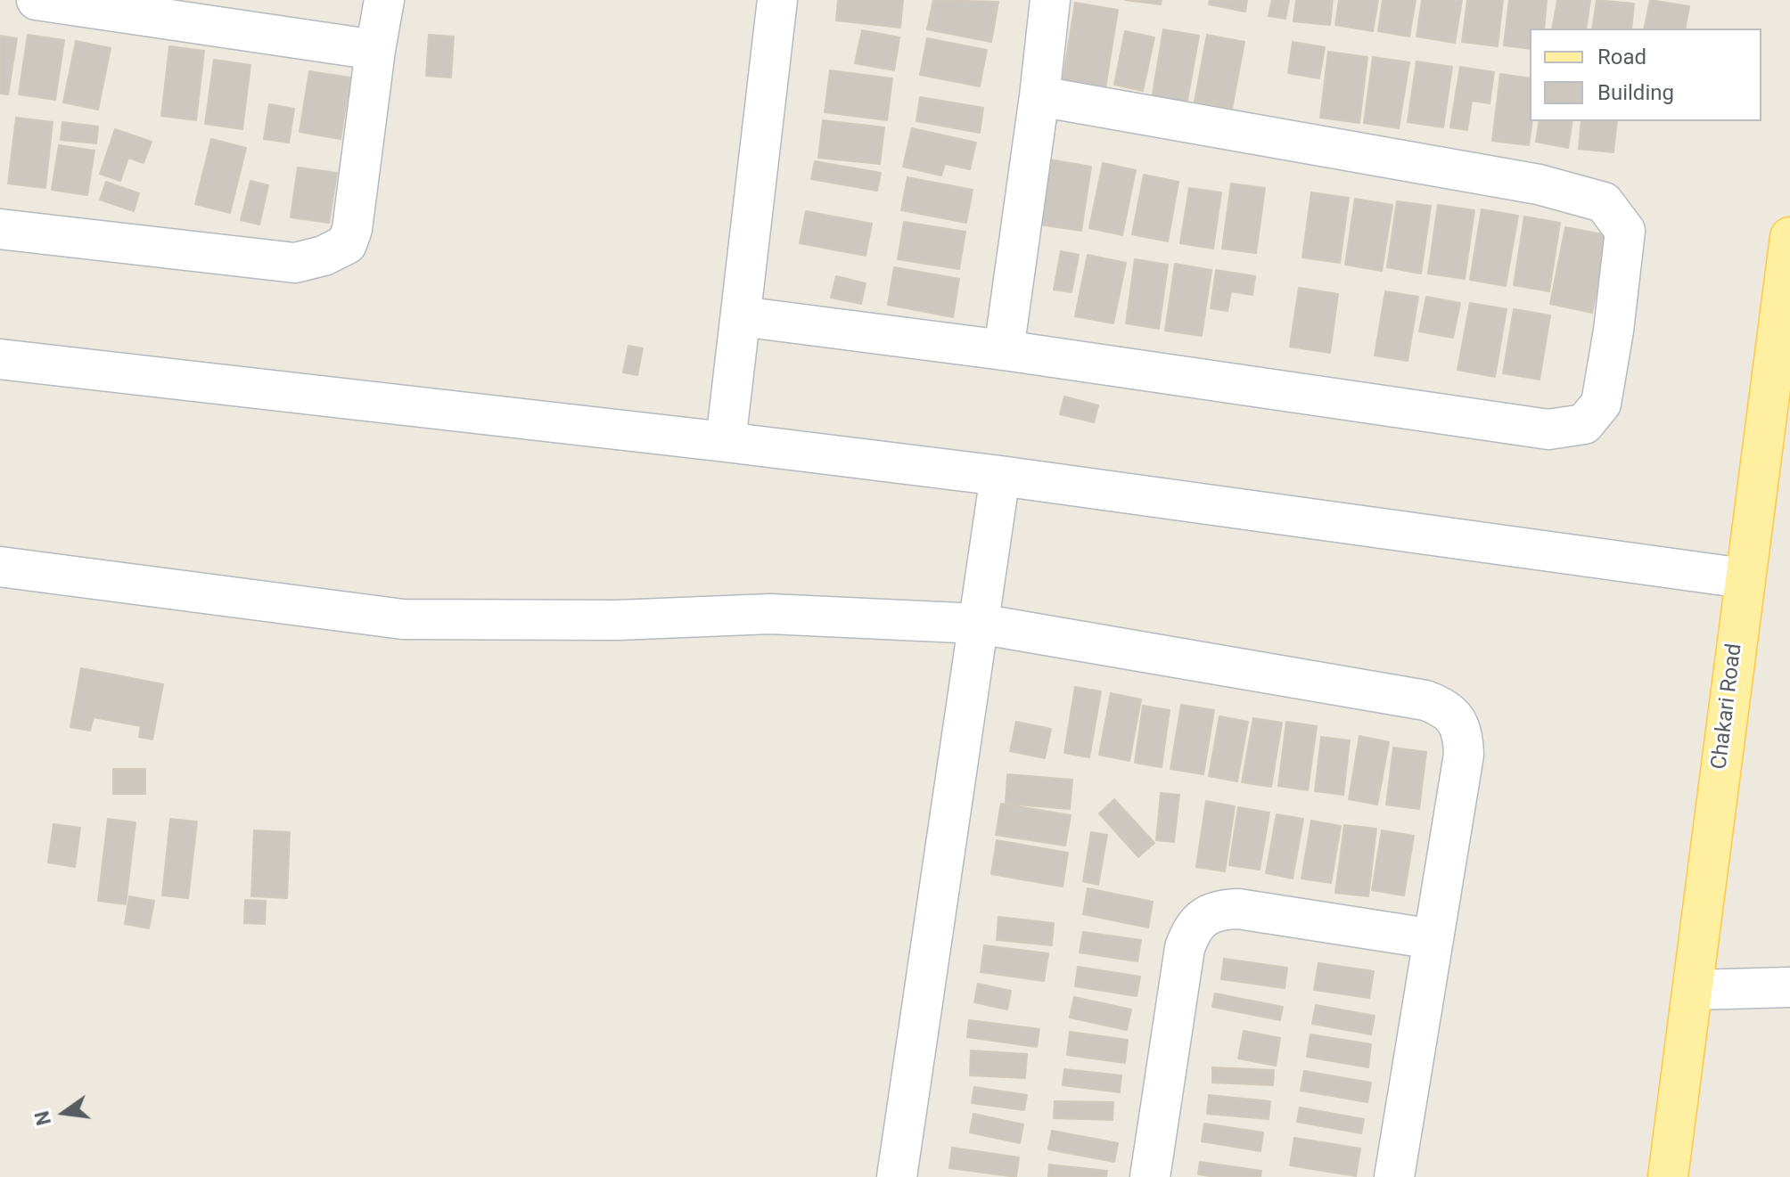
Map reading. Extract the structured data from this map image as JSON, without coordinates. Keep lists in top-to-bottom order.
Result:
{
  "streets": {
    "main road": ["Chakari Road"]
  },
  "legend": ["Road", "Building"],
  "north": "left"
}
